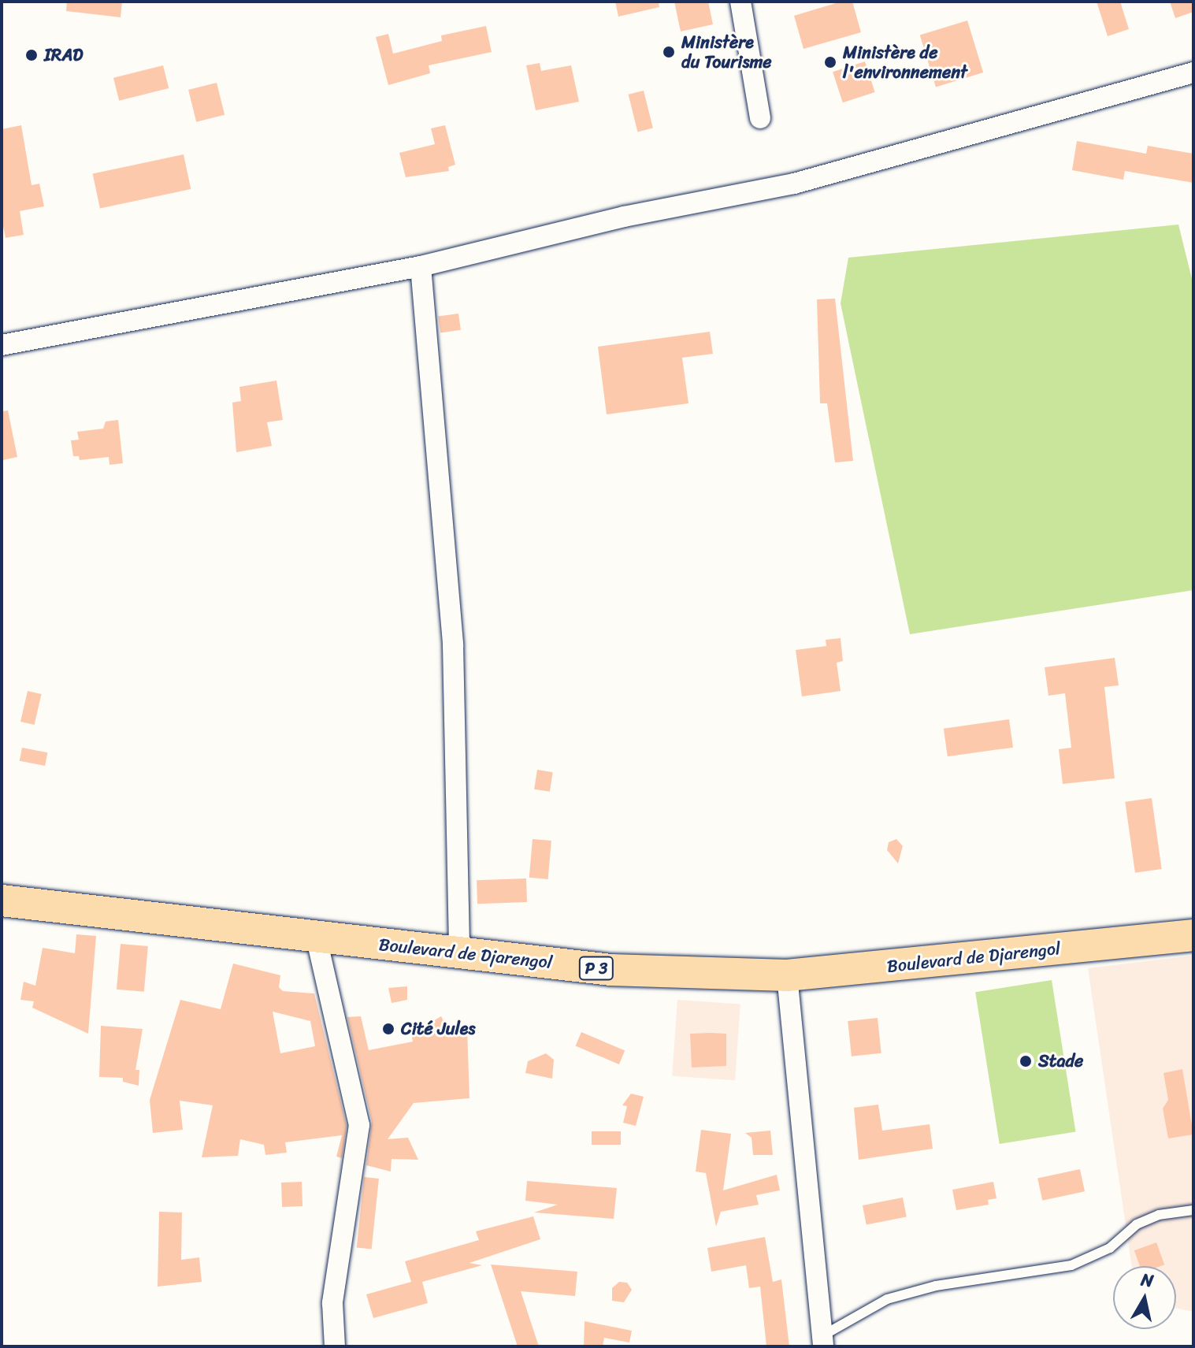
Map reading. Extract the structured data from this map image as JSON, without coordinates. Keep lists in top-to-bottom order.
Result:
{
  "streets": {
    "main road": ["Boulevard de Djarengol", "P 3"]
  },
  "places": [
    "Ministère du Tourisme",
    "IRAD",
    "Ministère de l'environnement",
    "Cité Jules",
    "Stade"
  ],
  "north": "top"
}
